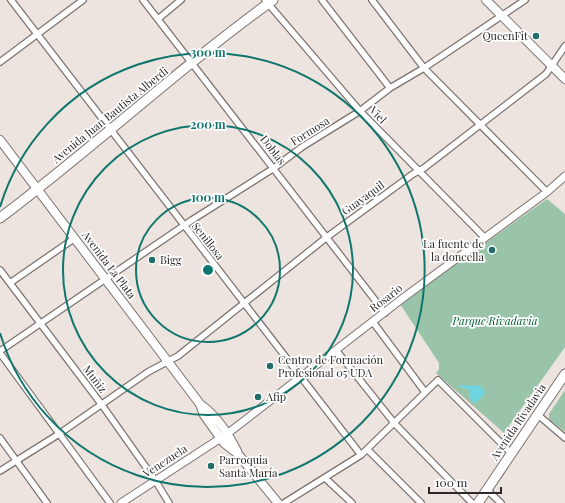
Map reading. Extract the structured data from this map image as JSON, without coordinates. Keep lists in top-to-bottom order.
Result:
{
  "streets": {
    "main road": ["Avenida Juan Bautista Alberdi", "Avenida La Plata", "Avenida Rivadavia"],
    "street": [
      "Viel",
      "Formosa",
      "Doblas",
      "Guayaquil",
      "Senillosa",
      "Rosario",
      "Muñiz",
      "Venezuela"
    ]
  },
  "crossings": [
    ["Avenida Juan Bautista Alberdi", "Viel"],
    ["Avenida Juan Bautista Alberdi", "Doblas"],
    ["Avenida Juan Bautista Alberdi", "Senillosa"],
    ["Avenida Juan Bautista Alberdi", "Avenida La Plata"],
    ["Viel", "Formosa"],
    ["Viel", "Guayaquil"],
    ["Viel", "Rosario"],
    ["Formosa", "Doblas"],
    ["Formosa", "Senillosa"],
    ["Formosa", "Avenida La Plata"],
    ["Formosa", "Muñiz"],
    ["Doblas", "Guayaquil"],
    ["Doblas", "Rosario"],
    ["Guayaquil", "Senillosa"],
    ["Guayaquil", "Avenida La Plata"],
    ["Guayaquil", "Muñiz"],
    ["Senillosa", "Rosario"],
    ["Avenida La Plata", "Rosario"],
    ["Avenida La Plata", "Venezuela"],
    ["Rosario", "Venezuela"],
    ["Muñiz", "Venezuela"]
  ],
  "parks": ["Parque Rivadavia"],
  "places": [
    "QueenFit",
    "La fuente de la doncella",
    "Bigg",
    "Centro de Formación Profesional 05 UDA",
    "Afip",
    "Parroquia Santa María"
  ],
  "scale_bar": "100 m",
  "rings": ["300 m", "200 m", "100 m"]
}
